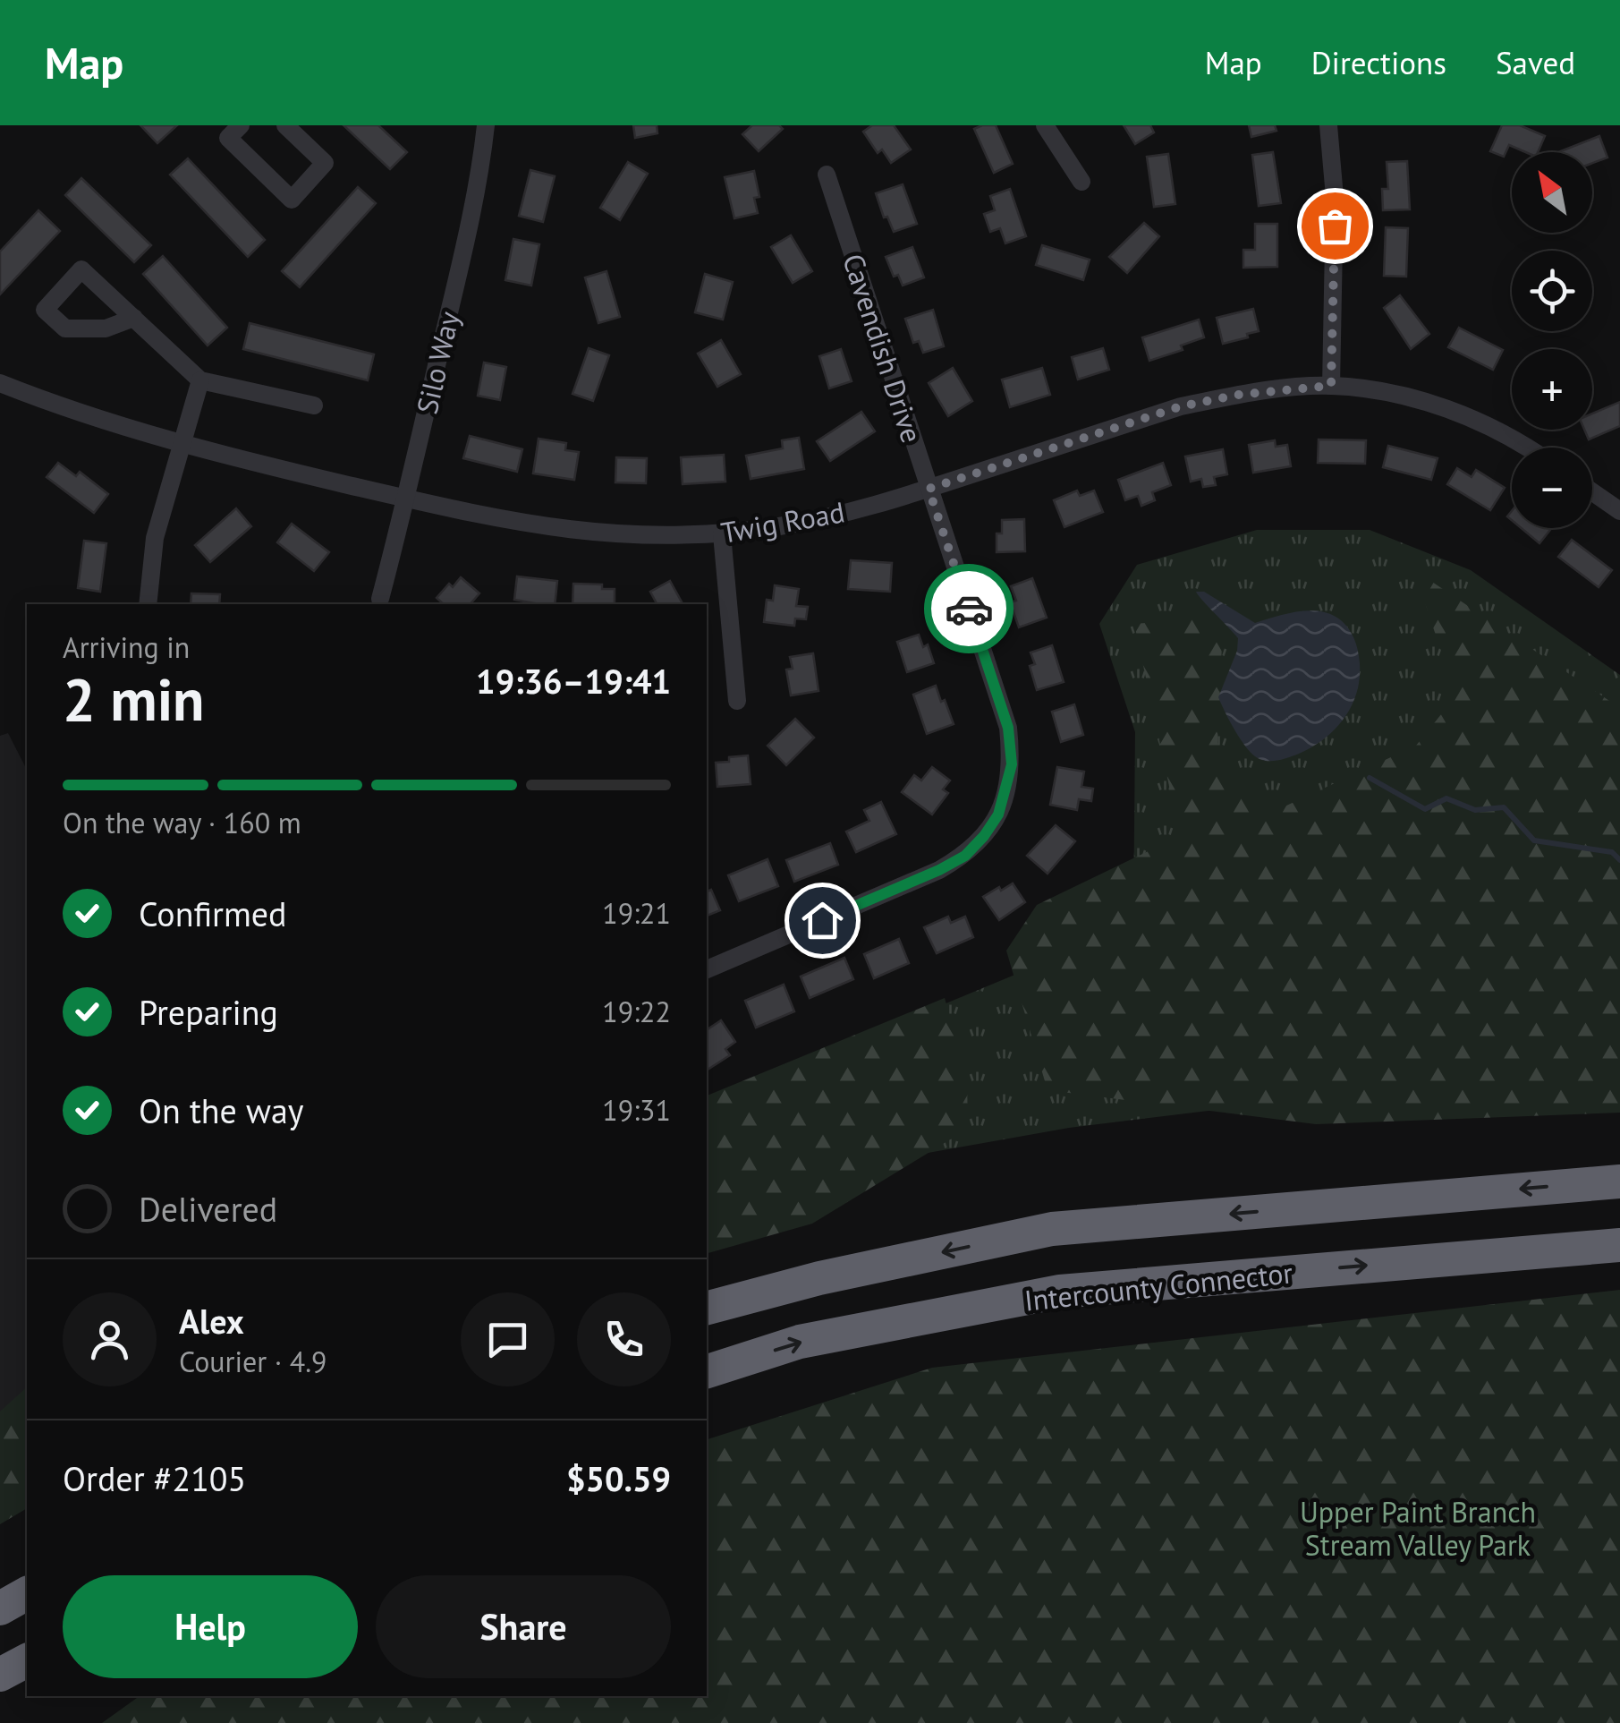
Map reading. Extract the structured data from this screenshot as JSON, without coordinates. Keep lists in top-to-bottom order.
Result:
{
  "streets": {
    "highway": ["Intercounty Connector"],
    "street": ["Cavendish Drive", "Silo Way", "Twig Road"]
  },
  "crossings": [
    ["Cavendish Drive", "Twig Road"],
    ["Silo Way", "Twig Road"]
  ],
  "parks": ["Upper Paint Branch Stream Valley Park"],
  "north": "top left",
  "page": {
    "header": "Map",
    "nav": ["Map", "Directions", "Saved"],
    "map_buttons": ["+", "−"],
    "heading": ["2 min", "Arriving in", "19:36–19:41"],
    "panel": [
      "Alex",
      "Courier · 4.9",
      "Order #2105",
      "$50.59"
    ],
    "bar": "On the way · 160 m",
    "list": [
      ["Confirmed", "19:21"],
      ["Preparing", "19:22"],
      ["On the way", "19:31"],
      "Delivered"
    ],
    "buttons": ["Help", "Share"]
  }
}
